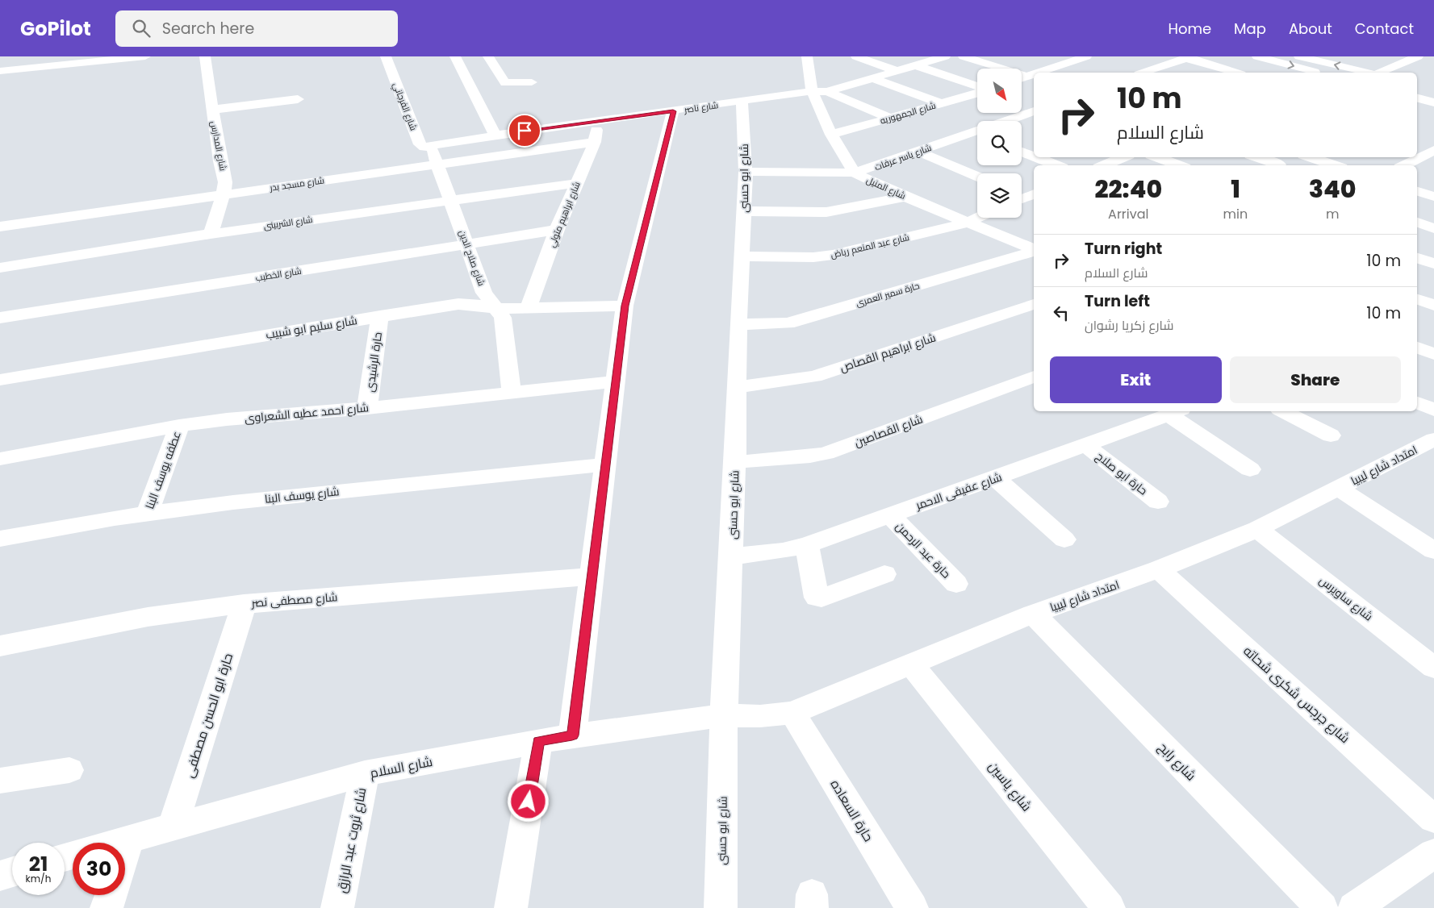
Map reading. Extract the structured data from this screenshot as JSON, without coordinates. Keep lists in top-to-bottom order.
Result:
{
  "streets": {
    "street": [
      "شارع الفرجاني",
      "شارع ناصر",
      "شارع الجمهوريه",
      "شارع المدارس",
      "شارع ياسر عرفات",
      "شارع ابو حسنى",
      "شارع مسجد بدر",
      "شارع المنيل",
      "شارع ابراهيم متولي",
      "شارع الشربينى",
      "شارع عبد المنعم رياض",
      "شارع صلاح الدين",
      "شارع الخطيب",
      "حارة سمير العمرى",
      "شارع سليم ابو شبيب",
      "شارع ابراهيم القصاص",
      "حارة الرشيدى",
      "شارع احمد عطيه الشعراوى",
      "شارع القصاصين",
      "امتداد شارع ليبيا",
      "عطفه يوسف البنا",
      "حارة ابو صلاح",
      "شارع عفيفى الاحمر",
      "شارع يوسف البنا",
      "حارة عبد الرحمن",
      "شارع ساويرس",
      "شارع مصطفى نصر",
      "شارع جرجس شكرى شحاته",
      "حارة ابو الحسن مصطفى",
      "شارع رابح",
      "شارع السلام",
      "شارع ياسين",
      "حارة السعاده",
      "شارع ثروت عبد الرازق"
    ]
  },
  "crossings": [
    ["شارع الفرجاني", "شارع ناصر"],
    ["شارع الفرجاني", "شارع صلاح الدين"],
    ["شارع ناصر", "شارع ابو حسنى"],
    ["شارع ناصر", "شارع المنيل"],
    ["شارع ناصر", "شارع ابراهيم متولي"],
    ["شارع ناصر", "شارع صلاح الدين"],
    ["شارع الجمهوريه", "شارع المنيل"],
    ["شارع المدارس", "شارع مسجد بدر"],
    ["شارع المدارس", "شارع الشربينى"],
    ["شارع ياسر عرفات", "شارع ابو حسنى"],
    ["شارع ياسر عرفات", "شارع المنيل"],
    ["شارع ابو حسنى", "شارع عبد المنعم رياض"],
    ["شارع ابو حسنى", "حارة سمير العمرى"],
    ["شارع ابو حسنى", "شارع ابراهيم القصاص"],
    ["شارع ابو حسنى", "شارع القصاصين"],
    ["شارع ابو حسنى", "امتداد شارع ليبيا"],
    ["شارع ابو حسنى", "شارع عفيفى الاحمر"],
    ["شارع ابو حسنى", "شارع السلام"],
    ["شارع مسجد بدر", "شارع ابراهيم متولي"],
    ["شارع مسجد بدر", "شارع صلاح الدين"],
    ["شارع المنيل", "شارع عبد المنعم رياض"],
    ["شارع ابراهيم متولي", "شارع الشربينى"],
    ["شارع ابراهيم متولي", "شارع الخطيب"],
    ["شارع ابراهيم متولي", "شارع سليم ابو شبيب"],
    ["شارع الشربينى", "شارع صلاح الدين"],
    ["شارع صلاح الدين", "شارع الخطيب"],
    ["شارع صلاح الدين", "شارع سليم ابو شبيب"],
    ["شارع صلاح الدين", "شارع احمد عطيه الشعراوى"],
    ["شارع سليم ابو شبيب", "حارة الرشيدى"],
    ["حارة الرشيدى", "شارع احمد عطيه الشعراوى"],
    ["شارع احمد عطيه الشعراوى", "عطفه يوسف البنا"],
    ["امتداد شارع ليبيا", "شارع ساويرس"],
    ["امتداد شارع ليبيا", "شارع جرجس شكرى شحاته"],
    ["امتداد شارع ليبيا", "شارع رابح"],
    ["امتداد شارع ليبيا", "شارع السلام"],
    ["امتداد شارع ليبيا", "شارع ياسين"],
    ["امتداد شارع ليبيا", "حارة السعاده"],
    ["عطفه يوسف البنا", "شارع يوسف البنا"],
    ["حارة ابو صلاح", "شارع عفيفى الاحمر"],
    ["شارع عفيفى الاحمر", "حارة عبد الرحمن"],
    ["شارع مصطفى نصر", "حارة ابو الحسن مصطفى"],
    ["حارة ابو الحسن مصطفى", "شارع السلام"],
    ["شارع السلام", "شارع ثروت عبد الرازق"]
  ],
  "north": "bottom right",
  "page": {
    "header": "GoPilot",
    "search": "Search here",
    "nav": [
      "Home",
      "Map",
      "About",
      "Contact"
    ],
    "turn": ["10 m", "شارع السلام"],
    "eta": [
      "22:40",
      "Arrival",
      "1",
      "min",
      "340",
      "m"
    ],
    "list": [
      {
        "name": "Turn right",
        "note": "شارع السلام",
        "value": "10 m"
      },
      {
        "name": "Turn left",
        "note": "شارع زكريا رشوان",
        "value": "10 m"
      }
    ],
    "buttons": ["Exit", "Share"],
    "speed": "21 km/h",
    "limit": "30"
  }
}
